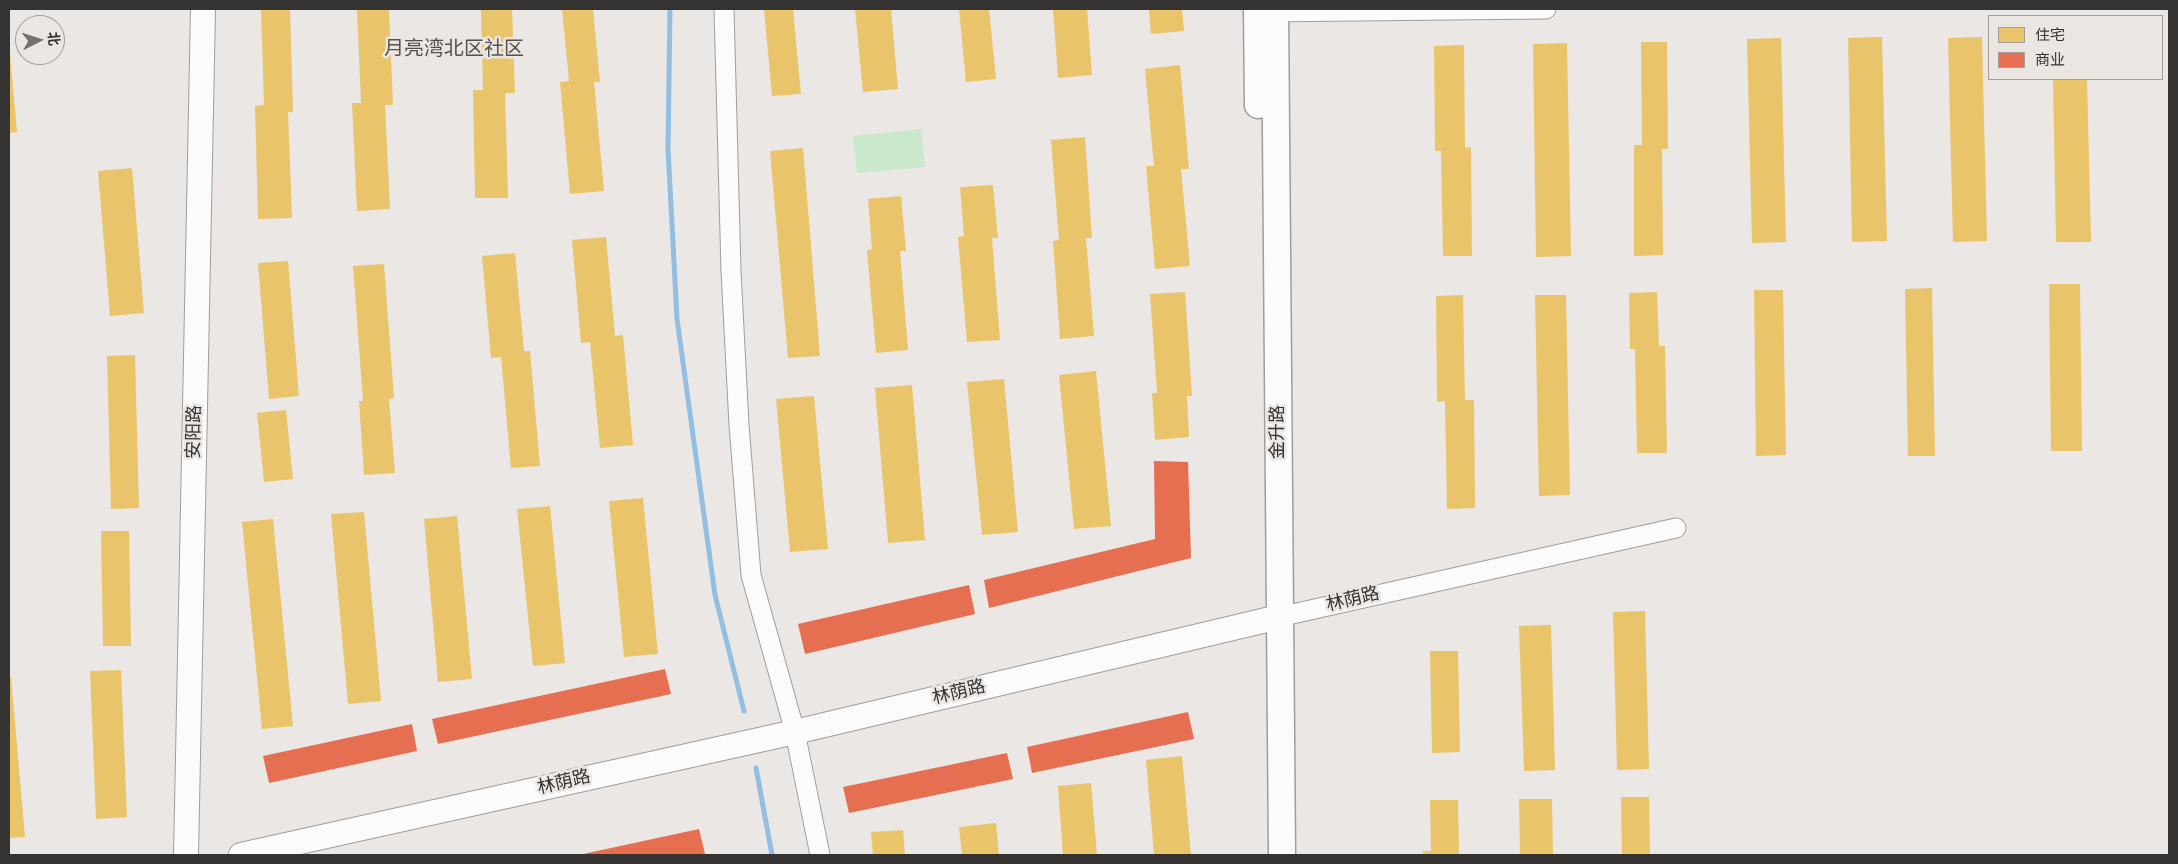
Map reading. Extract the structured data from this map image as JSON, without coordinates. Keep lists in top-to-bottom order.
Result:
{
  "streets": {
    "main road": ["金升路"],
    "street": ["安阳路", "林荫路"]
  },
  "crossings": [
    ["金升路", "林荫路"]
  ],
  "districts": ["月亮湾北区社区"],
  "legend": ["住宅", "商业"],
  "north": "right"
}
